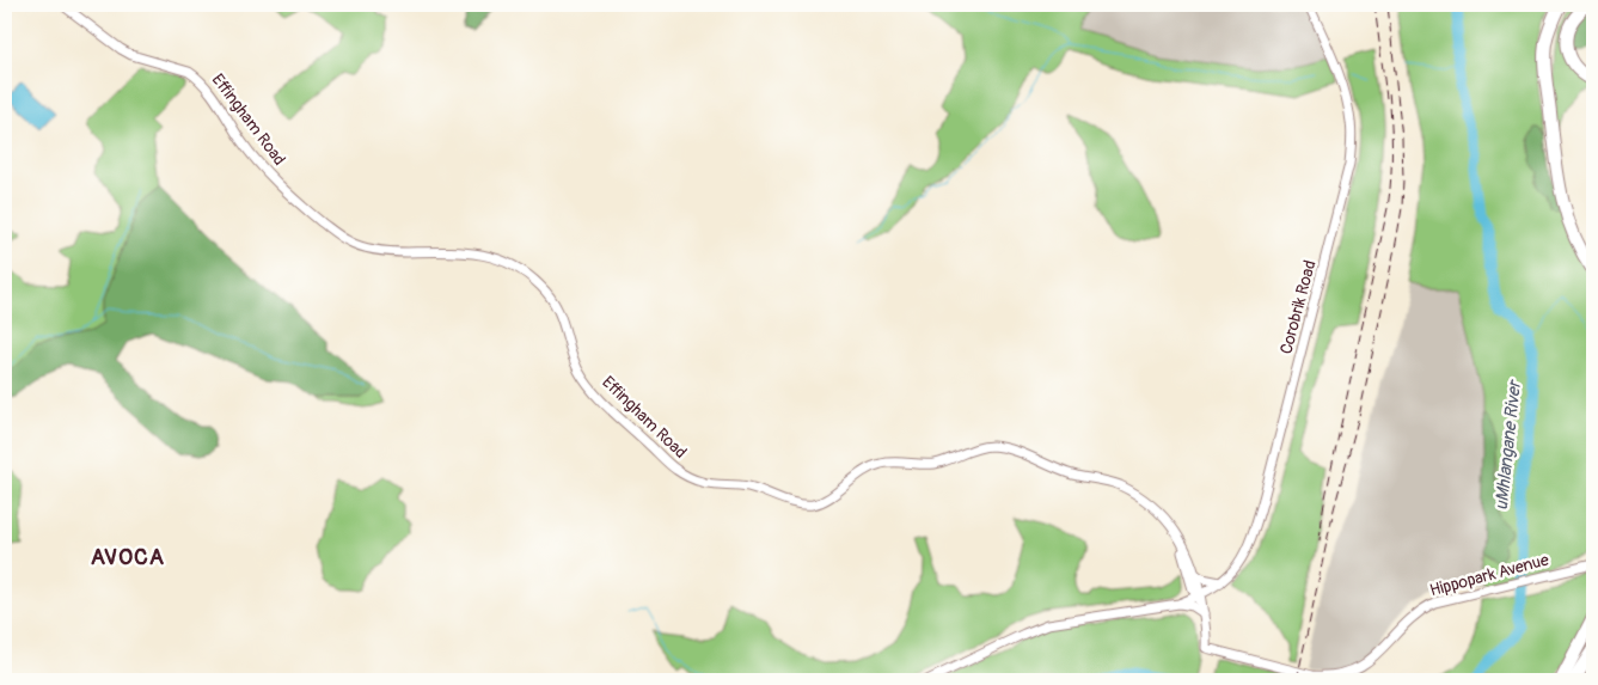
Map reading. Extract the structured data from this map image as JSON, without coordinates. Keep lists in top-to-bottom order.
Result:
{
  "streets": {
    "street": ["Effingham Road", "Corobrik Road", "Hippopark Avenue"]
  },
  "crossings": [
    ["Effingham Road", "Corobrik Road"]
  ],
  "districts": ["AVOCA"],
  "water": ["uMhlangane River"]
}
